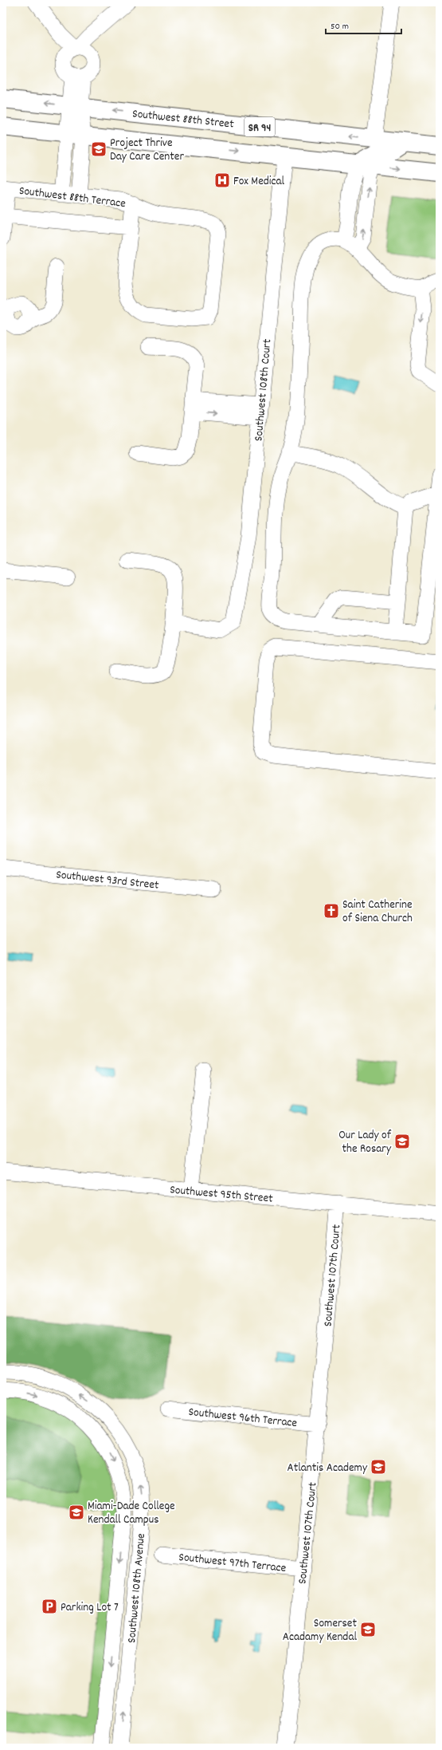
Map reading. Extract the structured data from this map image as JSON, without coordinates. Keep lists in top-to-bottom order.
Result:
{
  "streets": {
    "main road": ["Southwest 88th Street", "SR 94"],
    "street": [
      "Southwest 88th Terrace",
      "Southwest 108th Court",
      "Southwest 93rd Street",
      "Southwest 95th Street",
      "Southwest 107th Court",
      "Southwest 96th Terrace",
      "Southwest 97th Terrace",
      "Southwest 108th Avenue"
    ]
  },
  "crossings": [
    ["SR 94", "Southwest 108th Court"],
    ["Southwest 95th Street", "Southwest 107th Court"],
    ["Southwest 107th Court", "Southwest 96th Terrace"],
    ["Southwest 107th Court", "Southwest 97th Terrace"]
  ],
  "places": {
    "school or university": [
      "Project Thrive Day Care Center",
      "Our Lady of the Rosary",
      "Atlantis Academy",
      "Miami-Dade College Kendall Campus",
      "Somerset Acadamy Kendal"
    ],
    "hospital": ["Fox Medical"],
    "church": ["Saint Catherine of Siena Church"],
    "parking": ["Parking Lot 7"]
  },
  "scale_bar": "50 m"
}
